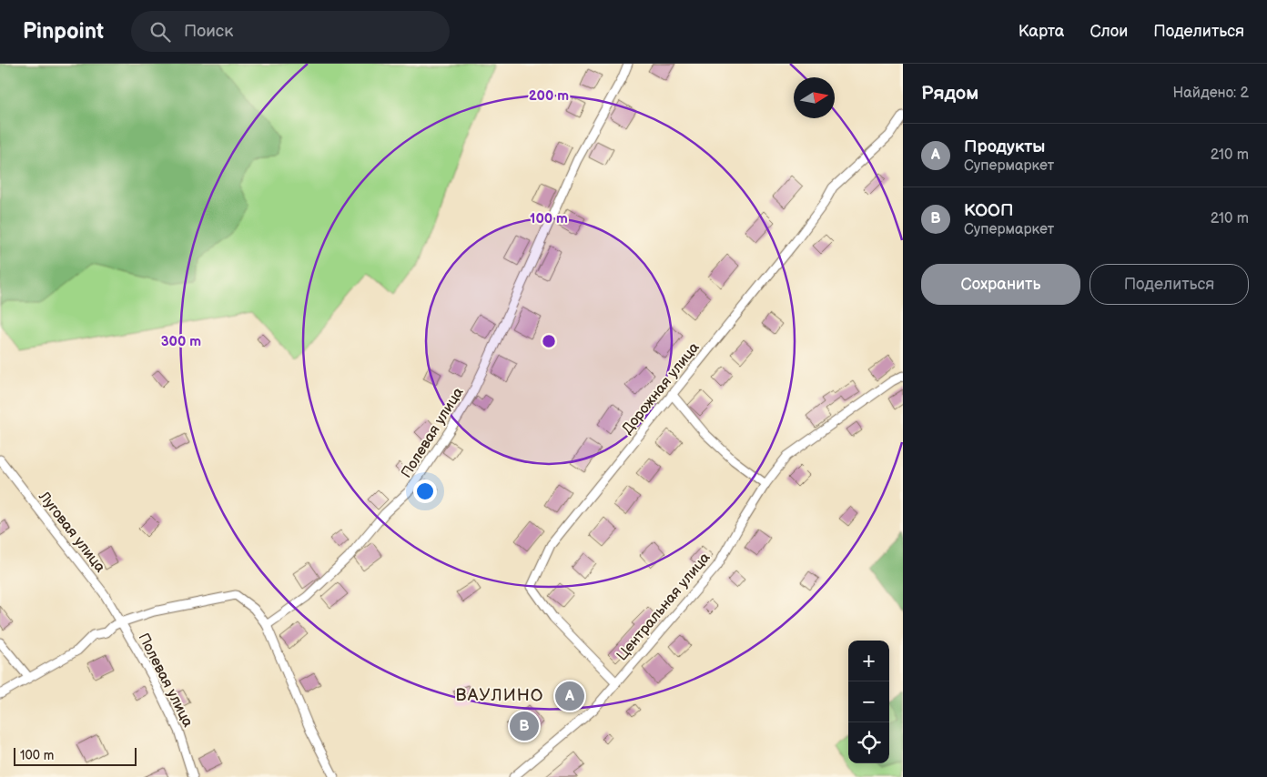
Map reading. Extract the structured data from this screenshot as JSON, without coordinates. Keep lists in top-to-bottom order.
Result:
{
  "streets": {
    "street": [
      "Дорожная улица",
      "Полевая улица",
      "Луговая улица",
      "Центральная улица"
    ]
  },
  "crossings": [
    ["Дорожная улица", "Центральная улица"],
    ["Полевая улица", "Луговая улица"]
  ],
  "districts": ["ВАУЛИНО"],
  "scale_bar": "100 m",
  "north": "right",
  "page": {
    "header": "Pinpoint",
    "search": "Поиск",
    "nav": ["Карта", "Слои", "Поделиться"],
    "heading": ["Рядом", "Найдено: 2"],
    "list": [
      {
        "mark": "A",
        "name": "Продукты",
        "note": "Супермаркет",
        "value": "210 m"
      },
      {
        "mark": "B",
        "name": "КООП",
        "note": "Супермаркет",
        "value": "210 m"
      }
    ],
    "buttons": ["Сохранить", "Поделиться"],
    "map_buttons": ["+", "−"],
    "pins": ["A", "B"],
    "scale": "100 m"
  },
  "rings": ["200 m", "100 m", "300 m"]
}
